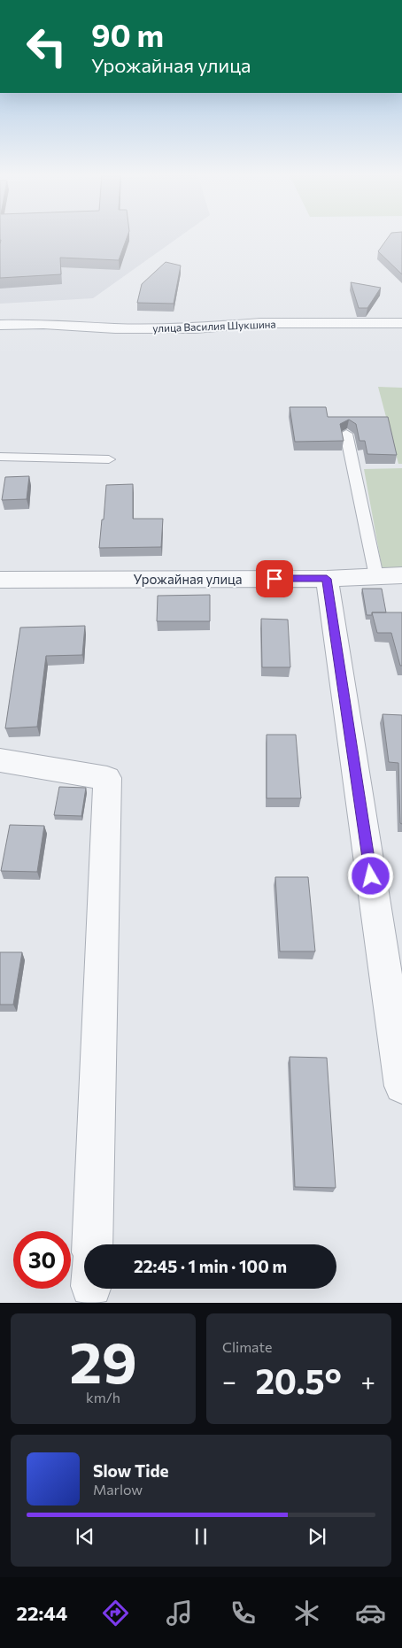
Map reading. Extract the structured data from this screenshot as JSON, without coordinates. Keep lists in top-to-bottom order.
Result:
{
  "streets": {
    "street": ["улица Василия Шукшина", "Урожайная улица"]
  },
  "page": {
    "turn": ["90 m", "Урожайная улица"],
    "limit": "30",
    "trip": "22:45 · 1 min · 100 m",
    "tile": [
      ["29", "km/h"],
      "Climate"
    ],
    "heat": ["−", "20.5°", "+"],
    "song": ["Slow Tide", "Marlow"],
    "tabs": "22:44"
  }
}
